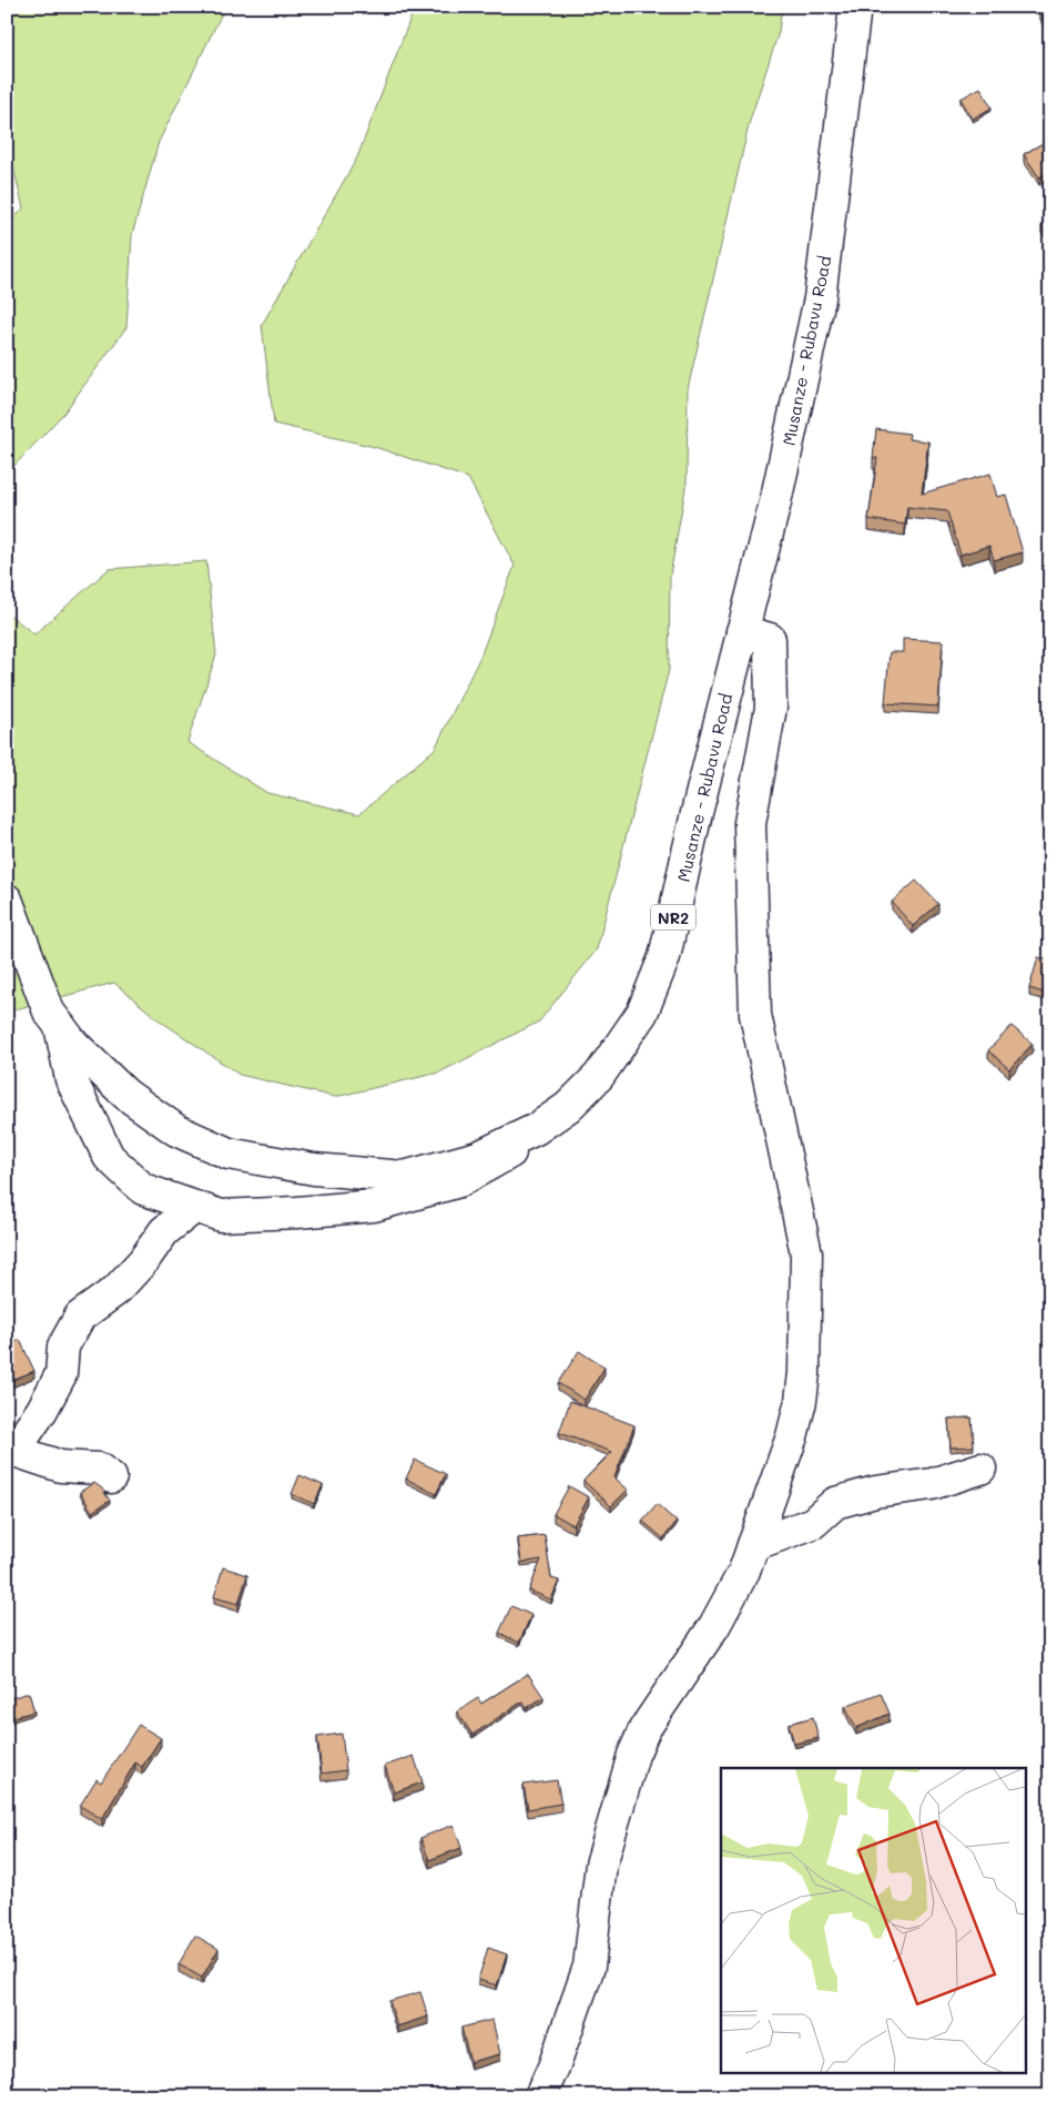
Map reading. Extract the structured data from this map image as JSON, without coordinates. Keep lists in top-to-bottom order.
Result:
{
  "streets": {
    "main road": ["Musanze - Rubavu Road", "NR2"]
  }
}
